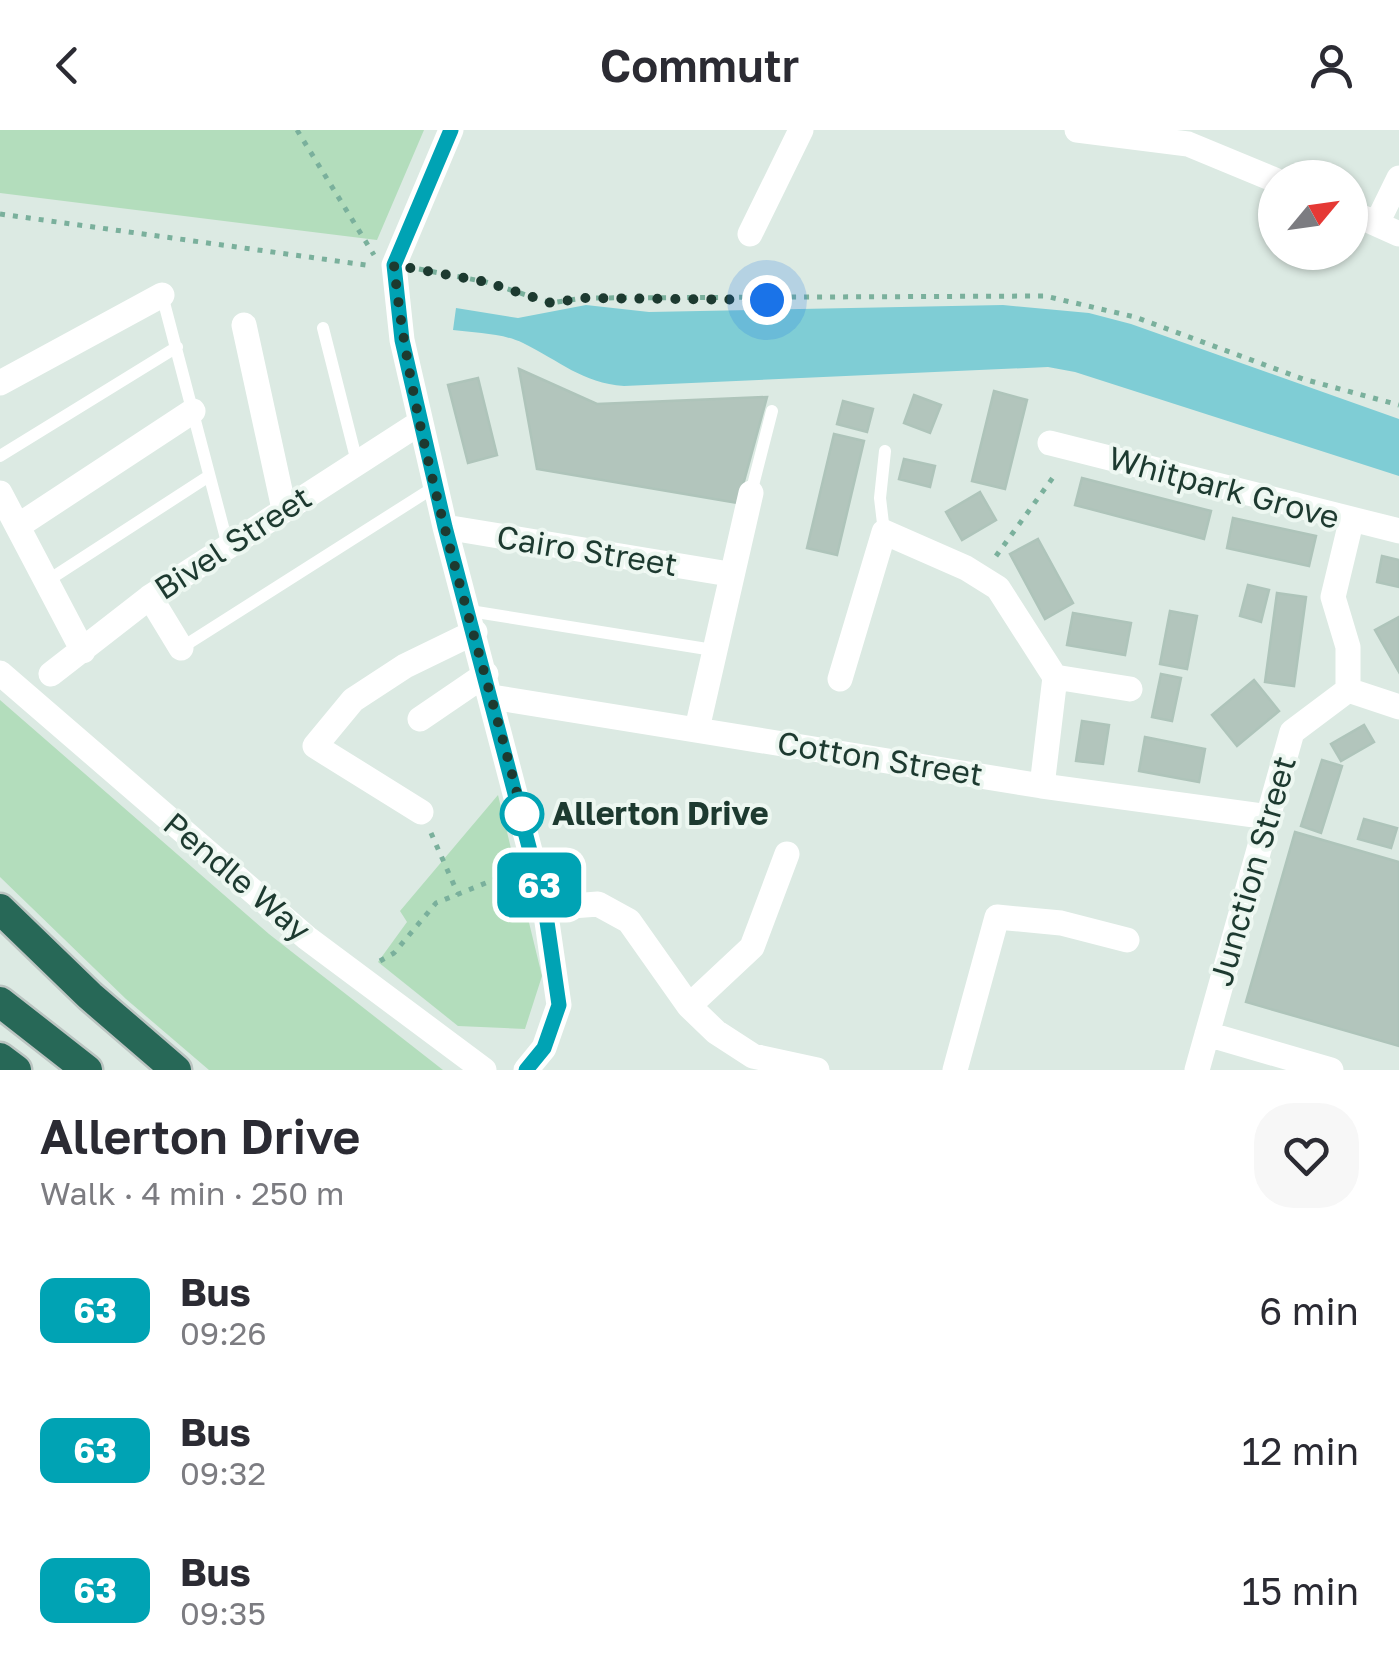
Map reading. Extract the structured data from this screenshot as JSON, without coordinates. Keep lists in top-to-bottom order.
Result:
{
  "streets": {
    "street": [
      "Whitpark Grove",
      "Bivel Street",
      "Cairo Street",
      "Cotton Street",
      "Junction Street",
      "Pendle Way"
    ]
  },
  "crossings": [
    ["Cotton Street", "Junction Street"]
  ],
  "places": ["Allerton Drive"],
  "lines": ["bus line 63"],
  "north": "top right",
  "page": {
    "header": "Commutr",
    "on_map": "63",
    "heading": ["Allerton Drive", "Walk · 4 min · 250 m"],
    "list": [
      {
        "mark": "63",
        "name": "Bus",
        "note": "09:26",
        "value": "6 min"
      },
      {
        "mark": "63",
        "name": "Bus",
        "note": "09:32",
        "value": "12 min"
      },
      {
        "mark": "63",
        "name": "Bus",
        "note": "09:35",
        "value": "15 min"
      }
    ]
  }
}
